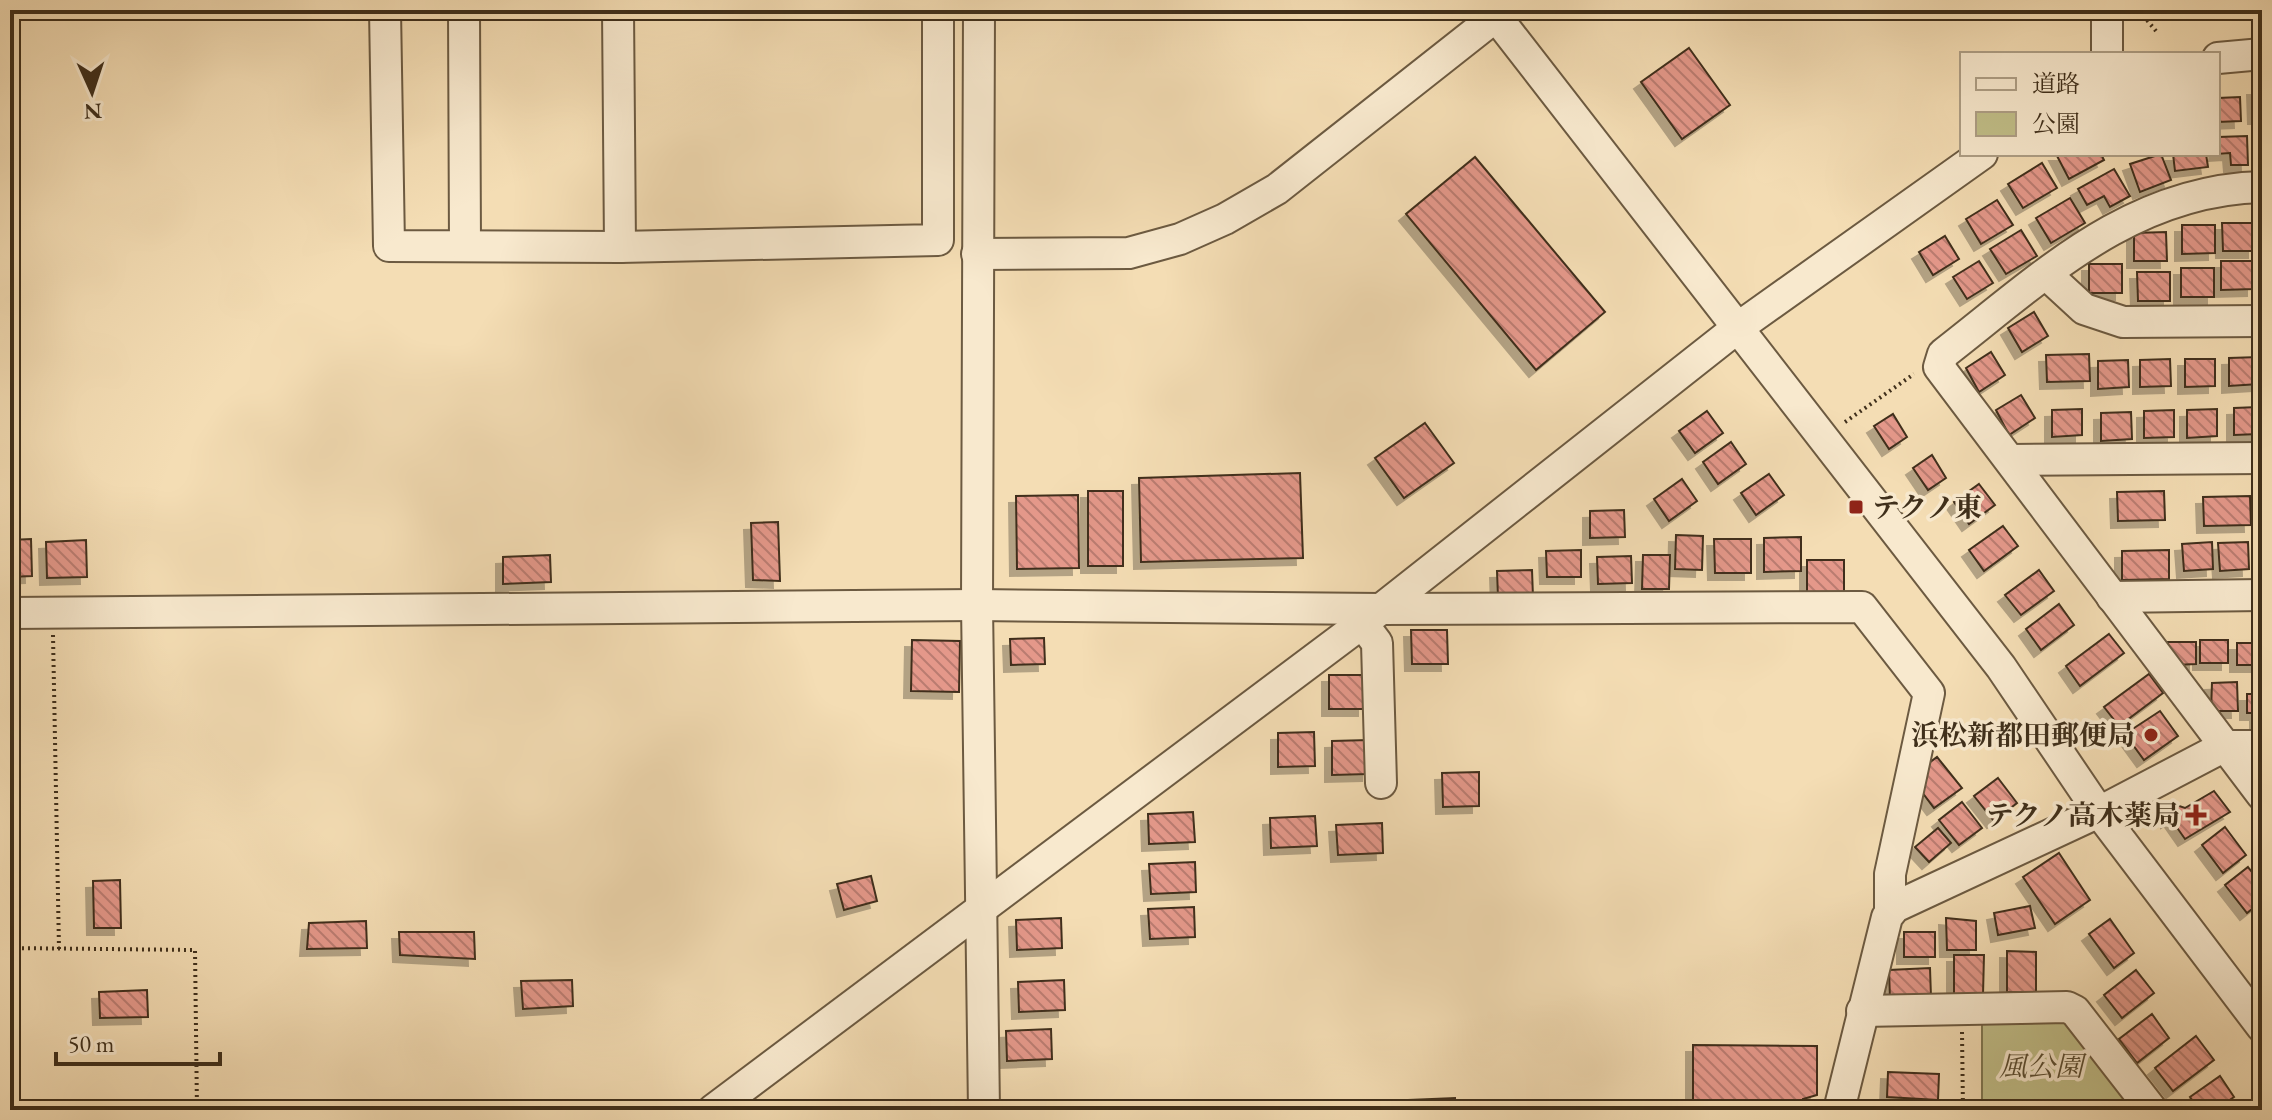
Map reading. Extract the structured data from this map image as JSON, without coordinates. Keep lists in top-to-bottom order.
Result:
{
  "parks": ["風公園"],
  "places": {
    "transit": ["テクノ東"],
    "other": ["浜松新都田郵便局"],
    "health": ["テクノ高木薬局"]
  },
  "legend": ["道路", "公園"],
  "scale_bar": "50 m",
  "north": "bottom"
}
